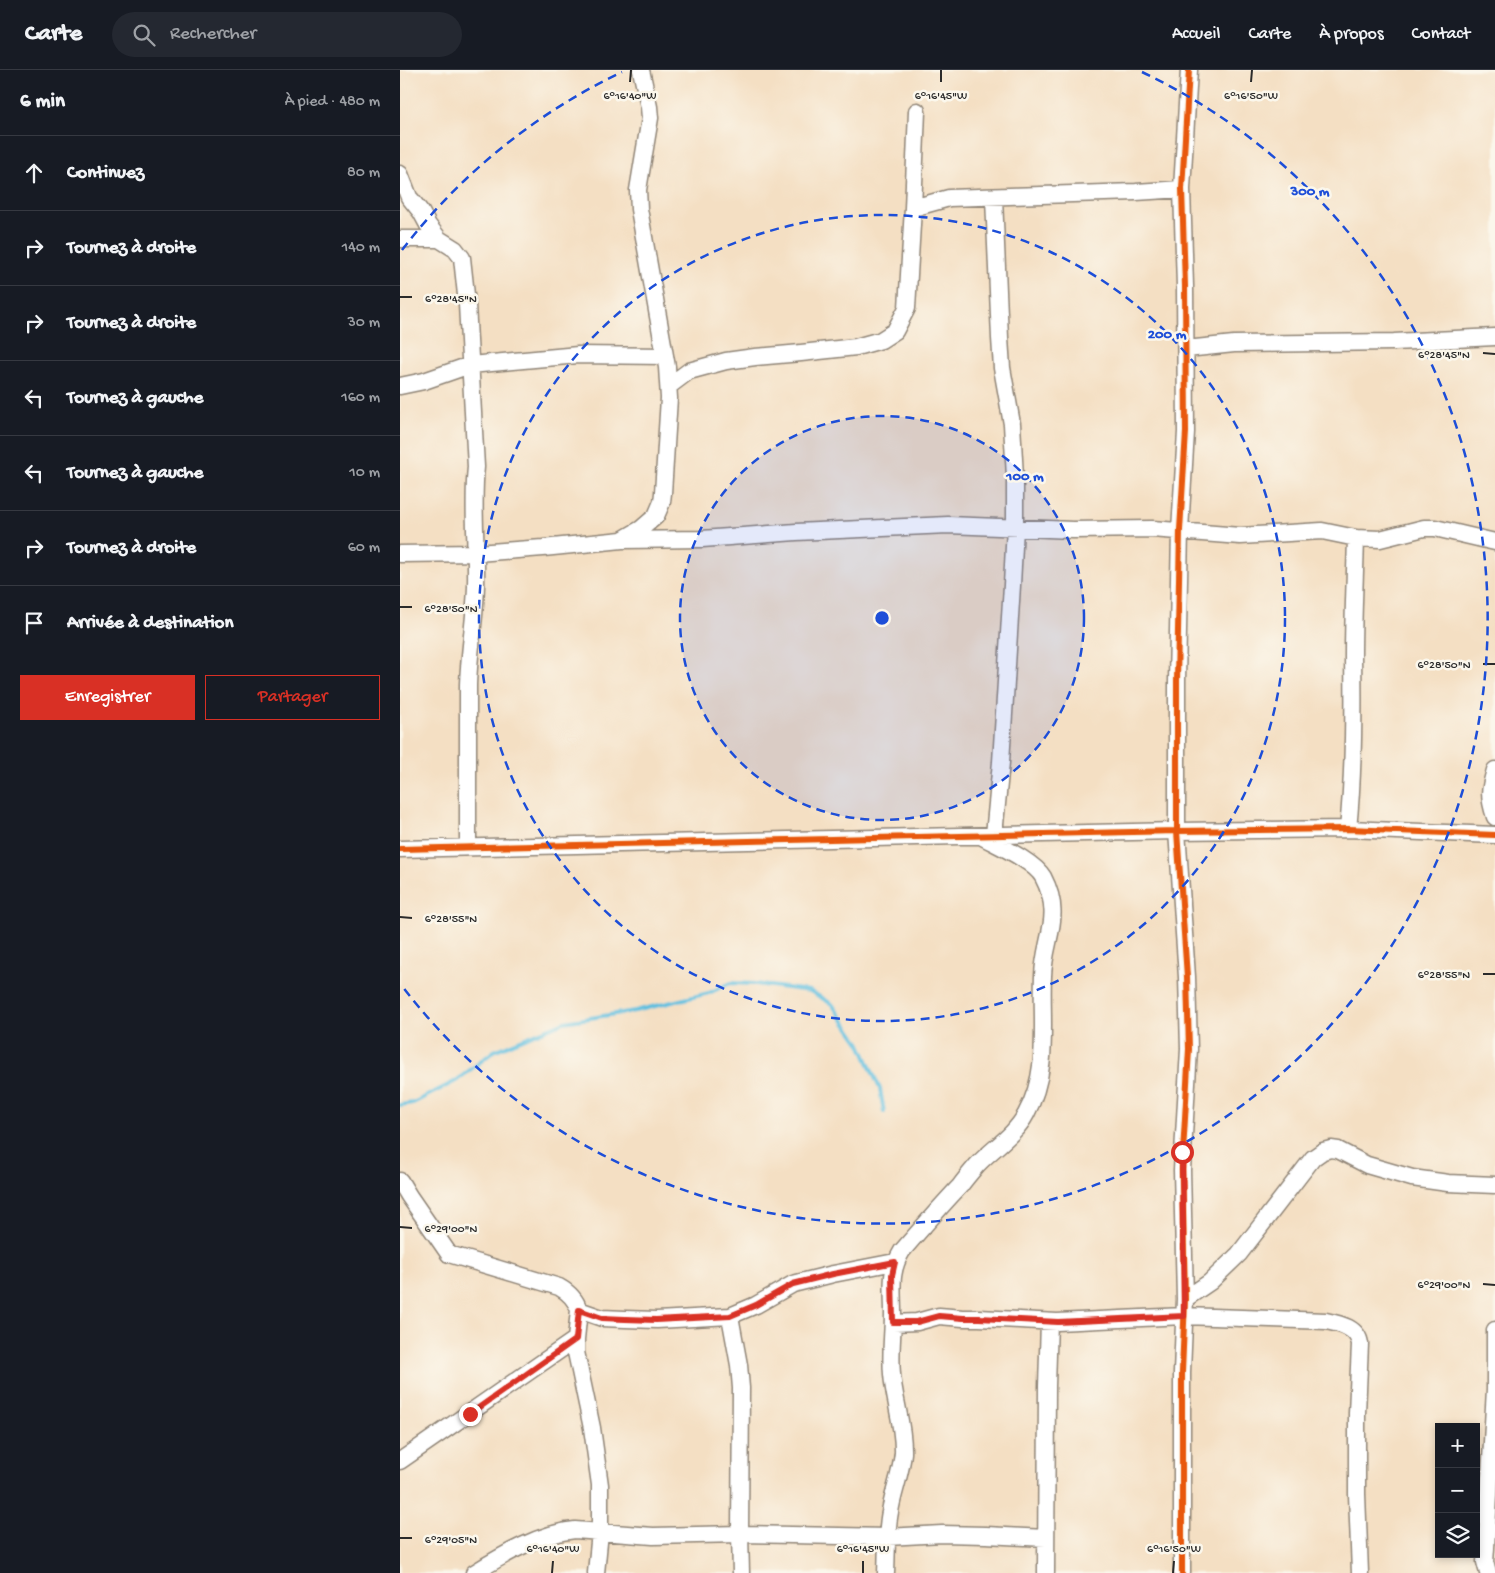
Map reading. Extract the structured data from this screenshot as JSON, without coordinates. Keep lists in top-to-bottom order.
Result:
{
  "page": {
    "header": "Carte",
    "search": "Rechercher",
    "nav": [
      "Accueil",
      "Carte",
      "À propos",
      "Contact"
    ],
    "heading": ["6 min", "À pied · 480 m"],
    "list": [
      ["Continuez", "80 m"],
      ["Tournez à droite", "140 m"],
      ["Tournez à droite", "30 m"],
      ["Tournez à gauche", "160 m"],
      ["Tournez à gauche", "10 m"],
      ["Tournez à droite", "60 m"],
      "Arrivée à destination"
    ],
    "buttons": ["Enregistrer", "Partager"],
    "map_buttons": ["+", "−"]
  },
  "coordinates": [
    "6°16'40\"W",
    "6°16'45\"W",
    "6°16'50\"W",
    "6°28'45\"N",
    "6°28'50\"N",
    "6°28'55\"N",
    "6°29'00\"N",
    "6°29'05\"N"
  ],
  "rings": ["300 m", "200 m", "100 m"]
}
